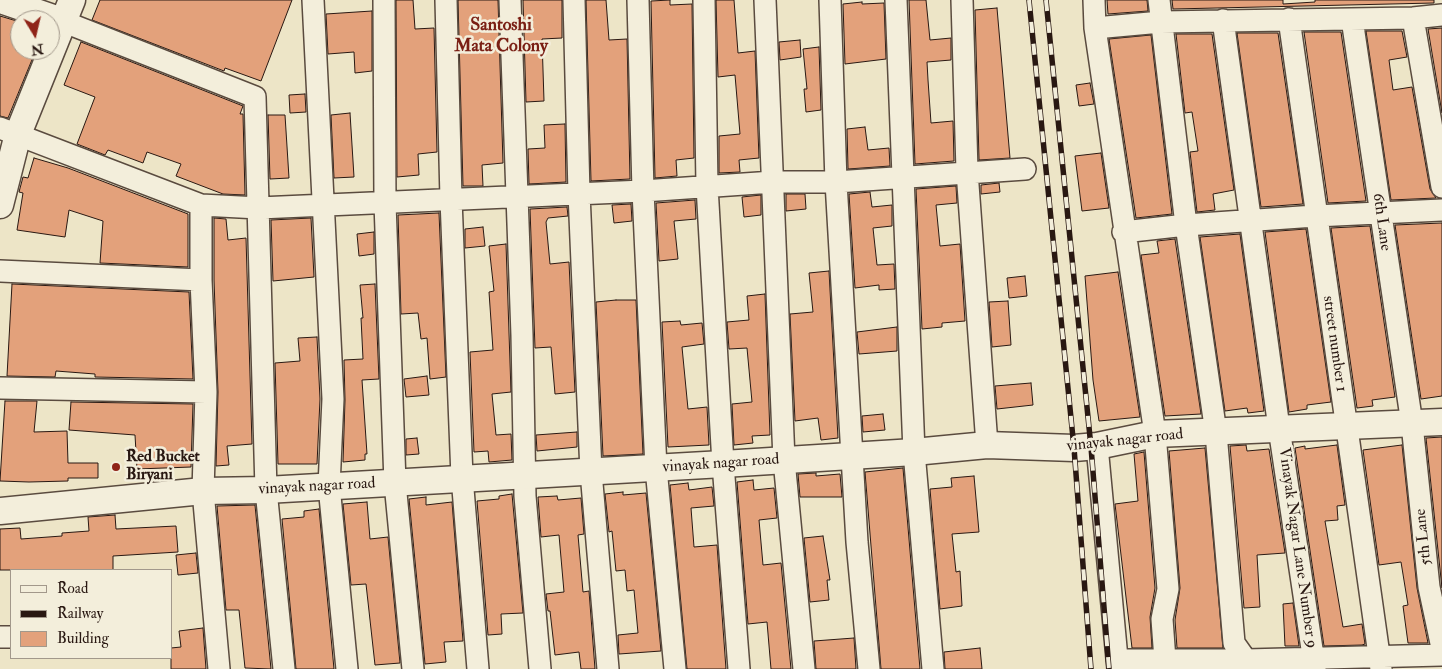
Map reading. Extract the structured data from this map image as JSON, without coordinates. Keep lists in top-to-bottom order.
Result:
{
  "streets": {
    "street": [
      "6th Lane",
      "street number 1",
      "vinayak nagar road",
      "5th Lane",
      "Vinayak Nagar Lane Number 9"
    ]
  },
  "crossings": [
    ["6th Lane", "vinayak nagar road"],
    ["6th Lane", "5th Lane"],
    ["street number 1", "vinayak nagar road"],
    ["vinayak nagar road", "5th Lane"],
    ["vinayak nagar road", "Vinayak Nagar Lane Number 9"]
  ],
  "districts": ["Santoshi Mata Colony"],
  "places": ["Red Bucket Biryani"],
  "legend": ["Road", "Railway", "Building"],
  "north": "bottom"
}
